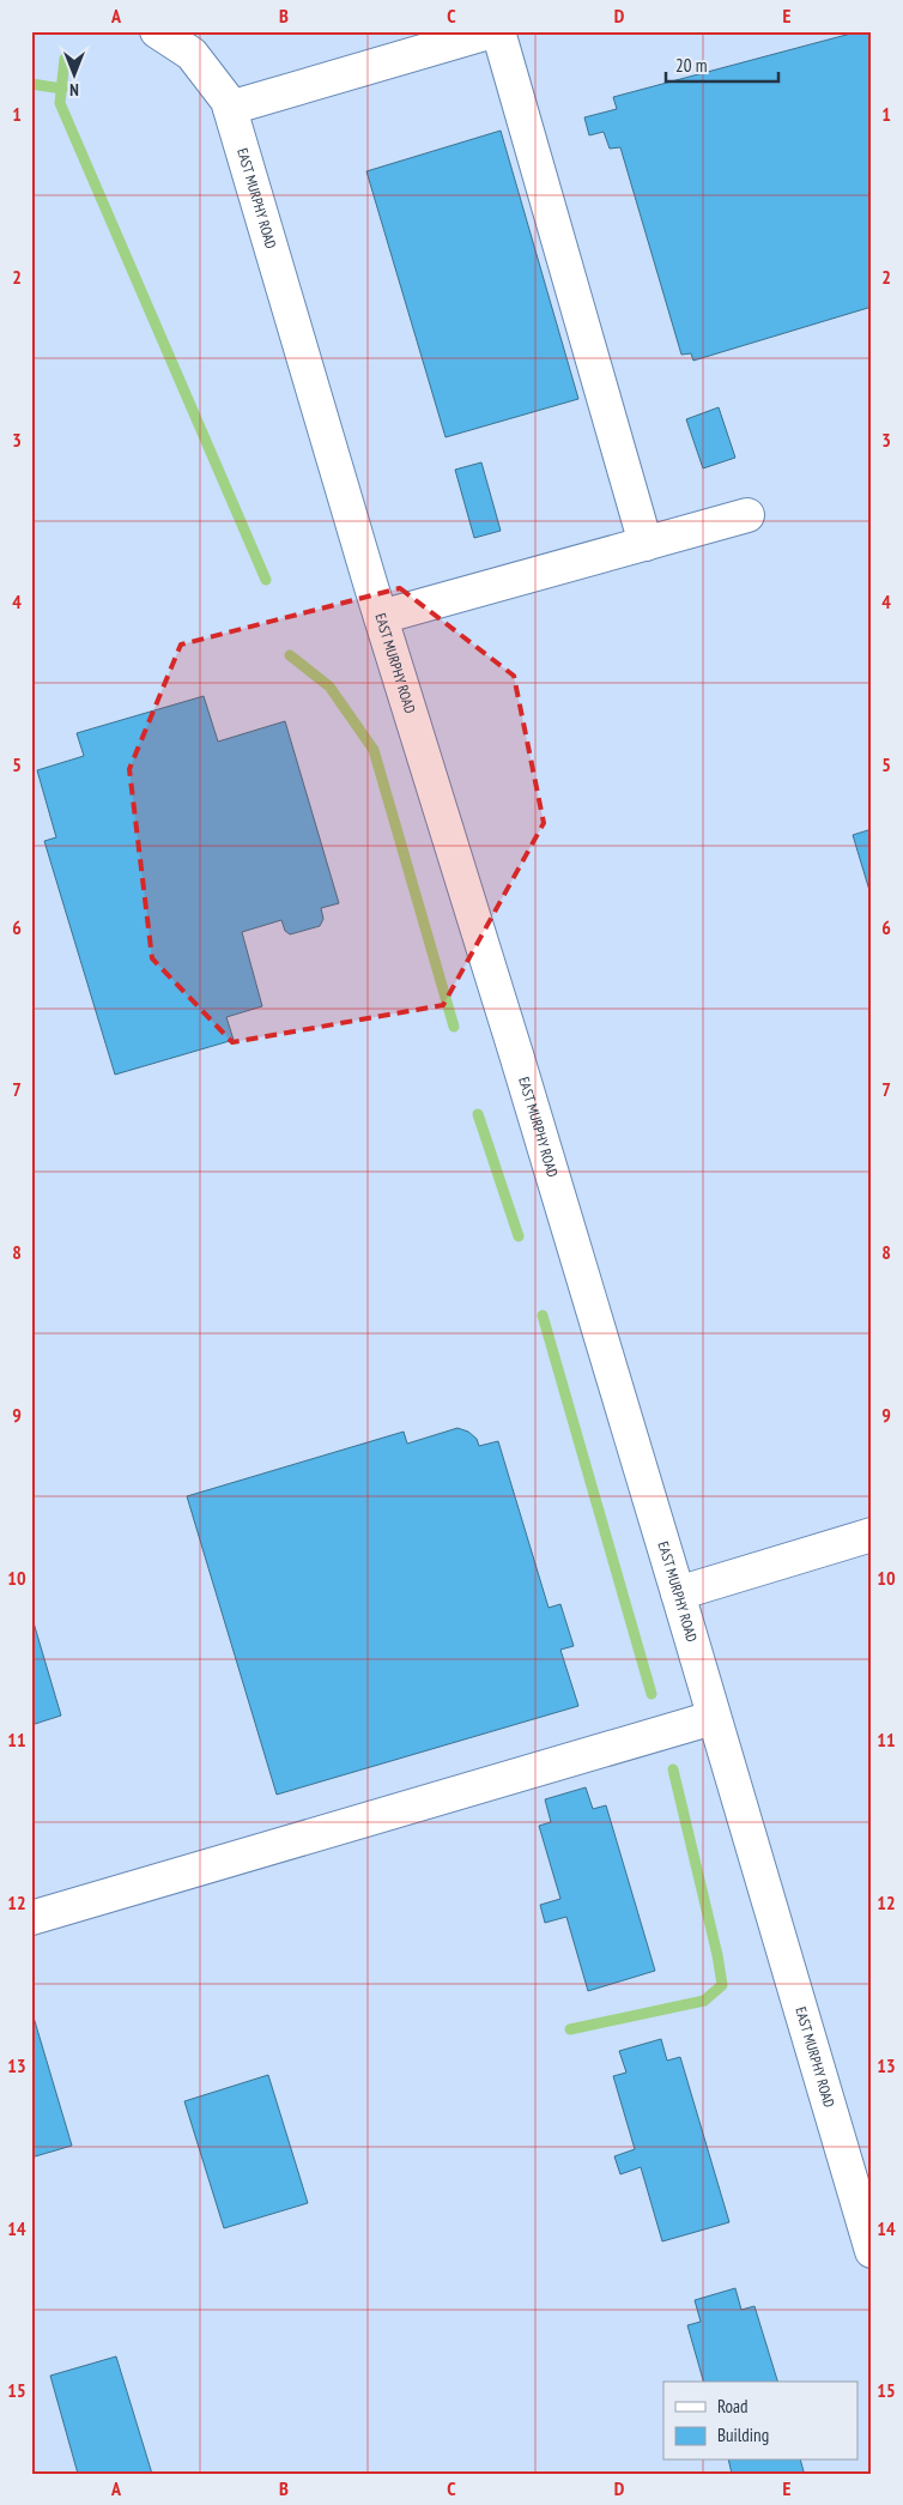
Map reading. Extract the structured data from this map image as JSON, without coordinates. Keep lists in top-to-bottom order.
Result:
{
  "streets": {
    "street": ["EAST MURPHY ROAD"]
  },
  "legend": ["Road", "Building"],
  "scale_bar": "20 m",
  "north": "bottom",
  "grid": {
    "columns": [
      "A",
      "B",
      "C",
      "D",
      "E"
    ],
    "rows": [
      "1",
      "2",
      "3",
      "4",
      "5",
      "6",
      "7",
      "8",
      "9",
      "10",
      "11",
      "12",
      "13",
      "14",
      "15"
    ]
  }
}
